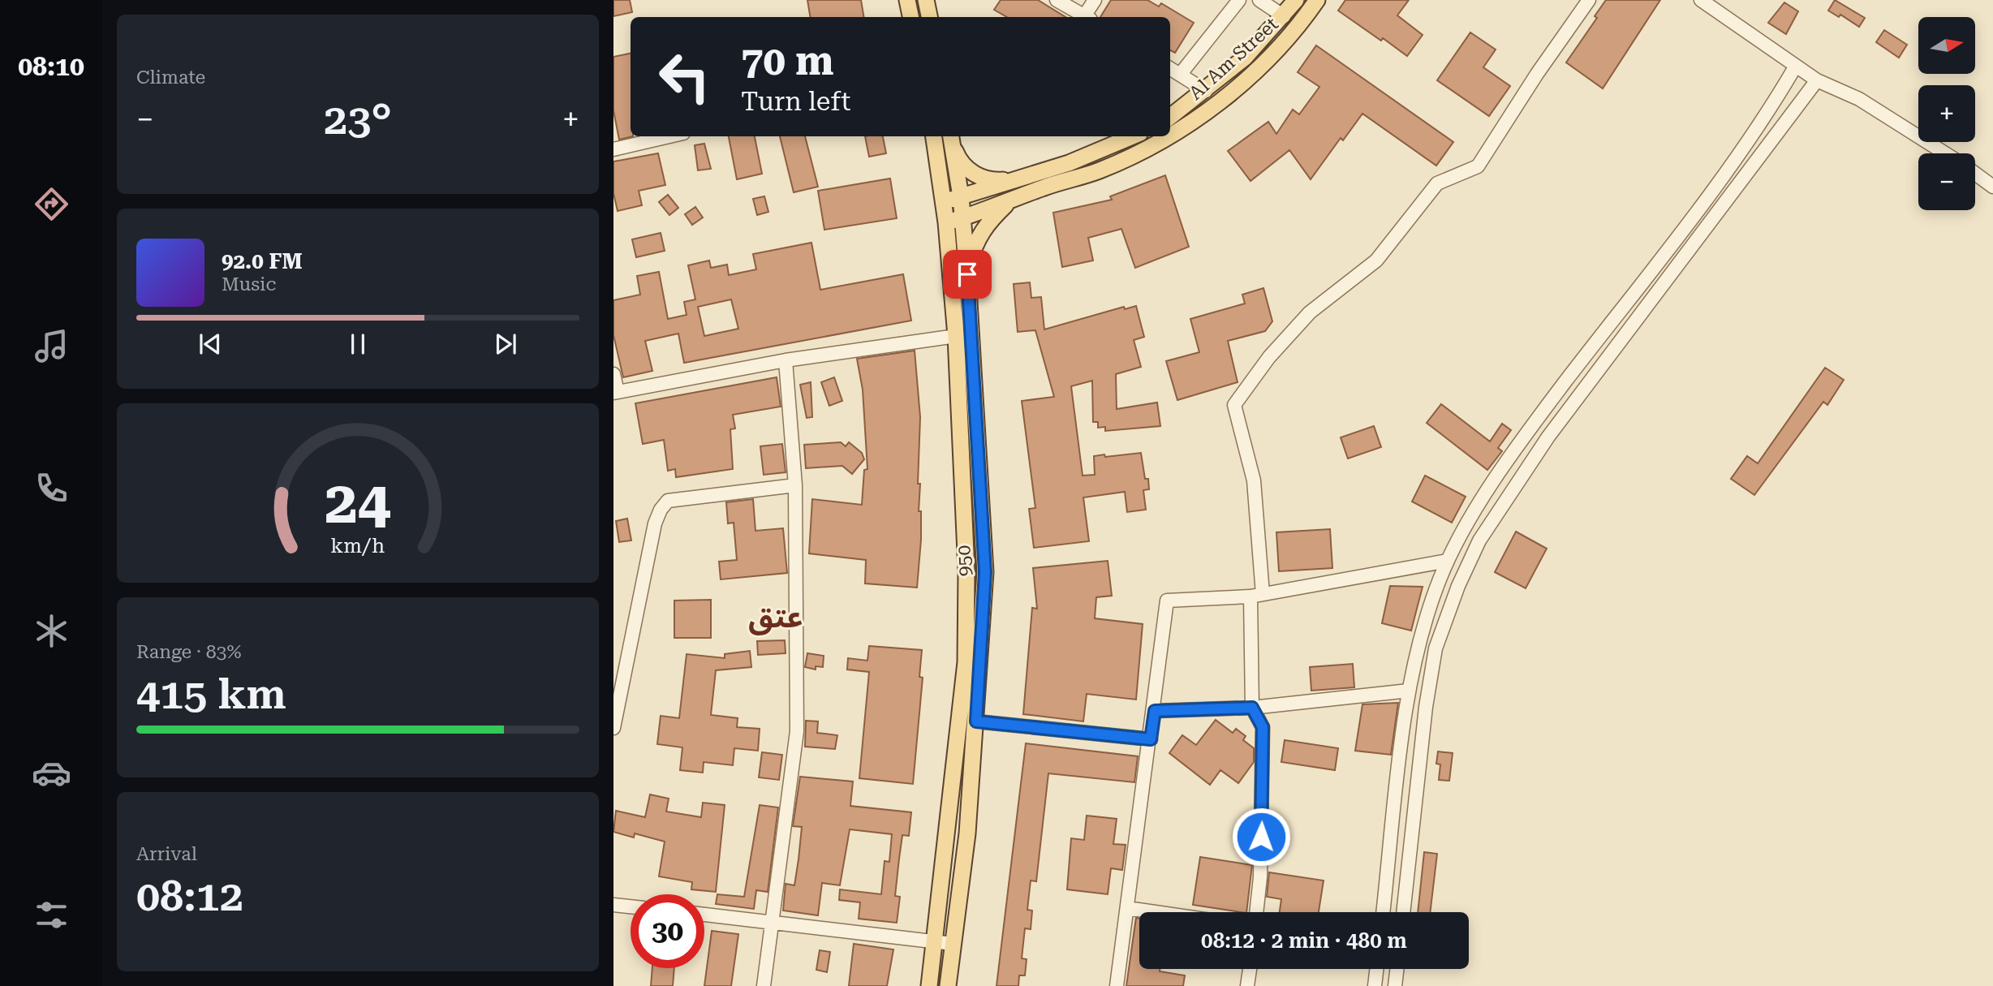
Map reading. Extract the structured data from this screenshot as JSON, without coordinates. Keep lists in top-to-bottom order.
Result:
{
  "streets": {
    "main road": ["Al Am Street", "950"]
  },
  "crossings": [
    ["Al Am Street", "950"]
  ],
  "districts": ["عتق"],
  "north": "right",
  "page": {
    "tabs": "08:10",
    "tile": [
      "Climate",
      ["Range · 83%", "415 km"],
      ["Arrival", "08:12"]
    ],
    "map_buttons": ["+", "−"],
    "turn": ["70 m", "Turn left"],
    "heat": ["−", "23°", "+"],
    "song": ["92.0 FM", "Music"],
    "limit": "30",
    "trip": "08:12 · 2 min · 480 m",
    "gauge": ["24", "km/h"]
  }
}
